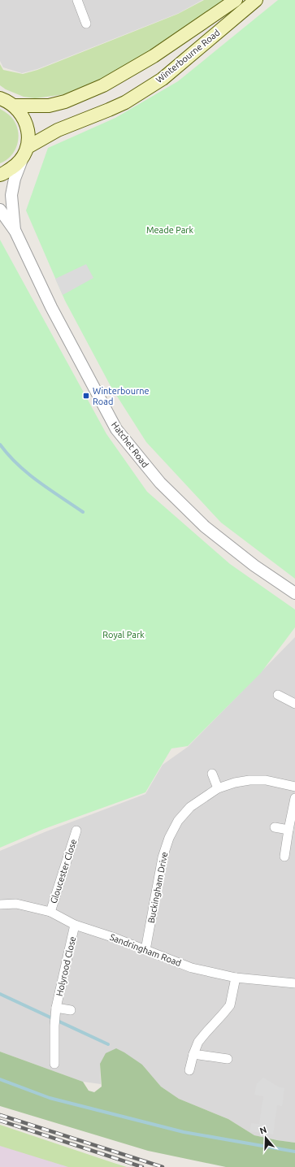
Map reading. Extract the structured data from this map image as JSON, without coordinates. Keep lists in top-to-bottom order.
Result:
{
  "streets": {
    "main road": ["Winterbourne Road"],
    "street": [
      "Hatchet Road",
      "Gloucester Close",
      "Buckingham Drive",
      "Sandringham Road",
      "Holyrood Close"
    ]
  },
  "crossings": [
    ["Winterbourne Road", "Hatchet Road"],
    ["Gloucester Close", "Sandringham Road"],
    ["Buckingham Drive", "Sandringham Road"],
    ["Sandringham Road", "Holyrood Close"]
  ],
  "parks": ["Meade Park", "Royal Park"],
  "places": {
    "transit": ["Winterbourne Road"]
  },
  "north": "top"
}
